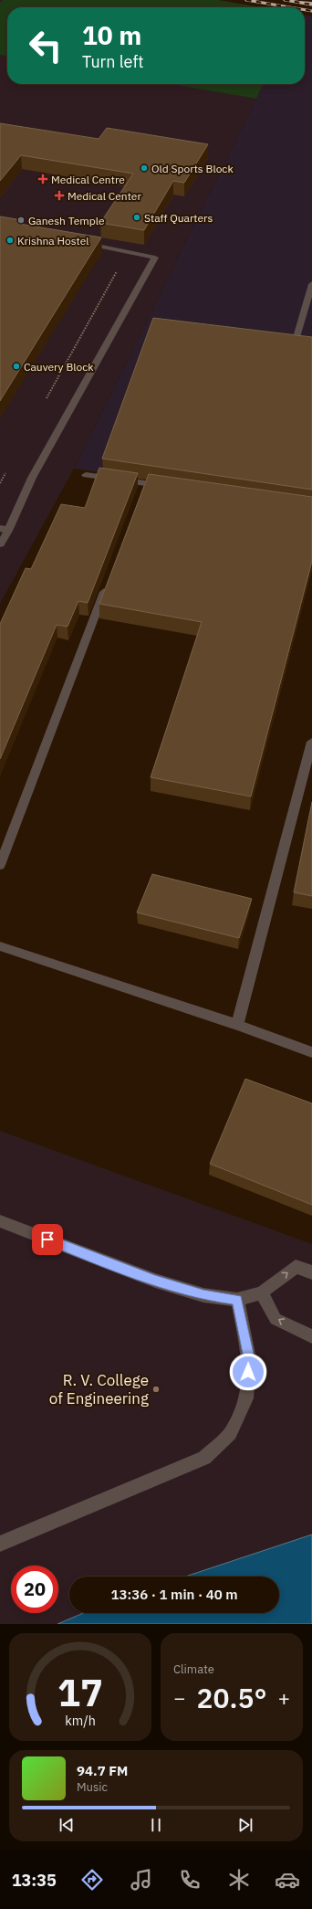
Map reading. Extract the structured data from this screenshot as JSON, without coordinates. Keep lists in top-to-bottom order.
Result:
{
  "places": {
    "other": [
      "Old Sports Block",
      "Staff Quarters",
      "Ganesh Temple",
      "Krishna Hostel",
      "Cauvery Block",
      "R. V. College of Engineering"
    ],
    "health": ["Medical Centre", "Medical Center"]
  },
  "page": {
    "turn": ["10 m", "Turn left"],
    "limit": "20",
    "trip": "13:36 · 1 min · 40 m",
    "tile": "Climate",
    "heat": ["−", "20.5°", "+"],
    "song": ["94.7 FM", "Music"],
    "tabs": "13:35",
    "gauge": ["17", "km/h"]
  }
}
